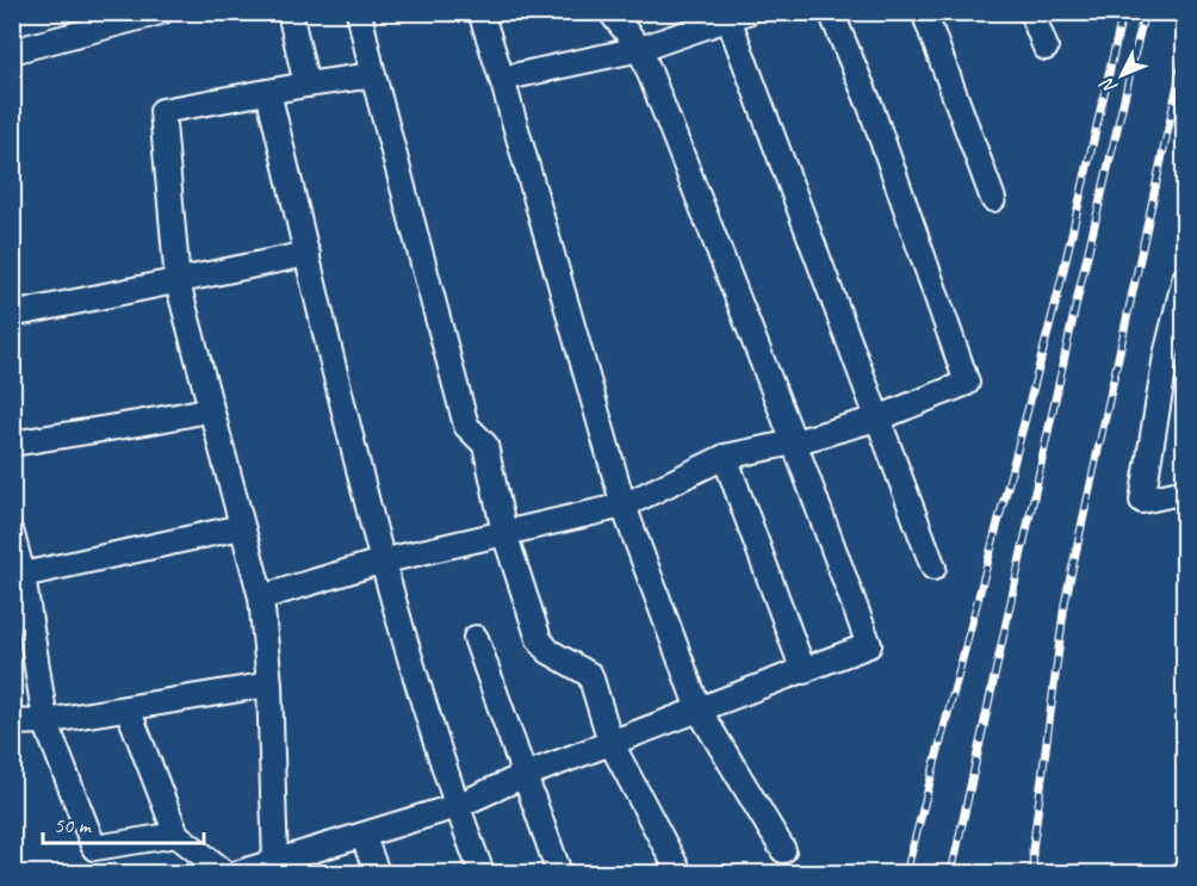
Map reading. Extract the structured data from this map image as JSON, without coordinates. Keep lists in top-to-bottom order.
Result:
{
  "scale_bar": "50 m",
  "north": "bottom left"
}
